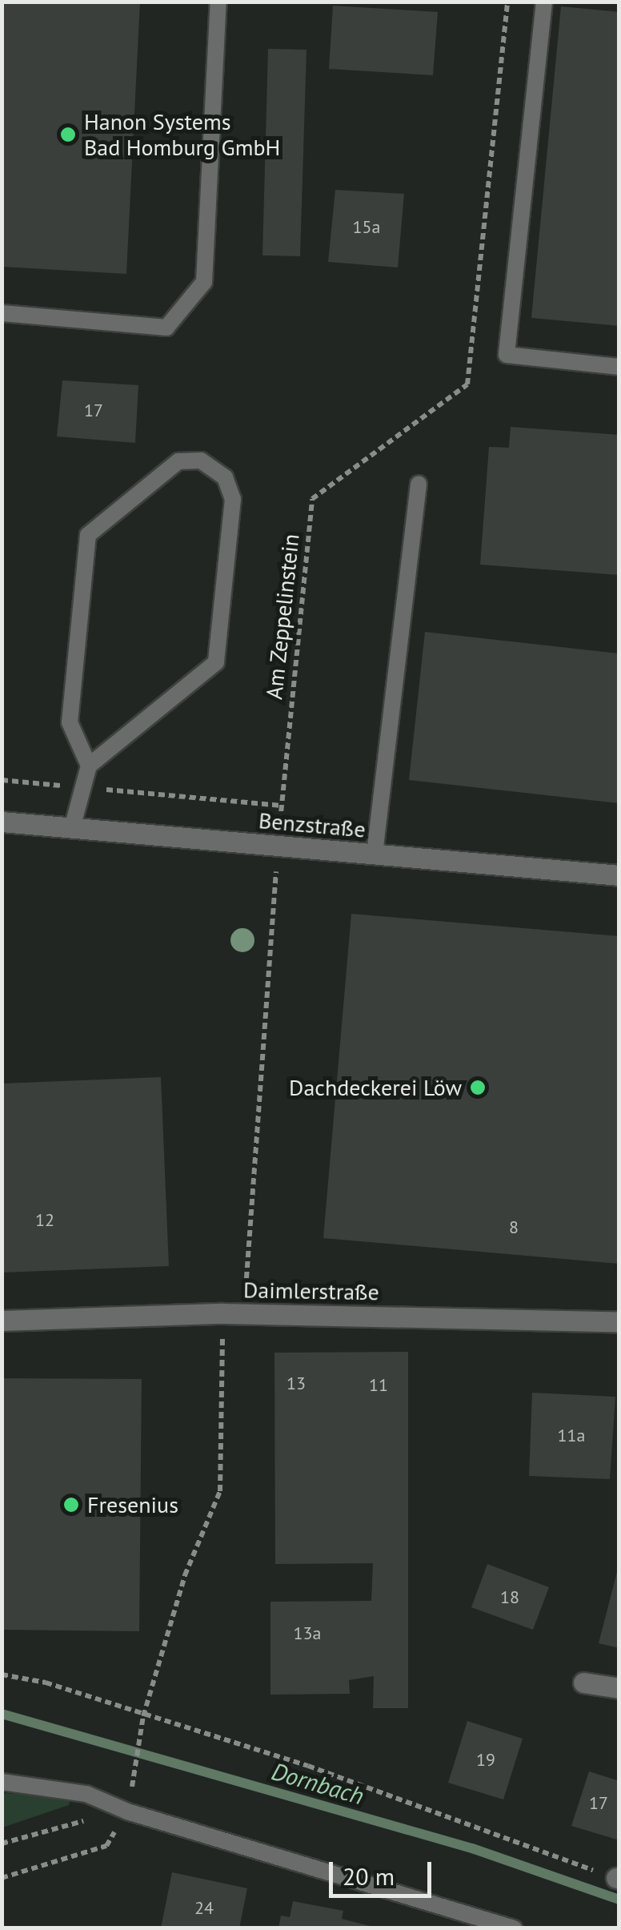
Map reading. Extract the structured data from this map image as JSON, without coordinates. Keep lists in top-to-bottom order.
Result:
{
  "streets": {
    "street": ["Benzstraße", "Daimlerstraße"],
    "path": ["Am Zeppelinstein"]
  },
  "crossings": [
    ["Am Zeppelinstein", "Benzstraße"],
    ["Am Zeppelinstein", "Daimlerstraße"]
  ],
  "water": ["Dornbach"],
  "places": ["Hanon Systems Bad Homburg GmbH", "Dachdeckerei Löw", "Fresenius"],
  "house_numbers": [
    "15a",
    "17",
    "12",
    "8",
    "13",
    "11",
    "11a",
    "18",
    "13a",
    "19",
    "17",
    "24"
  ],
  "scale_bar": "20 m"
}
